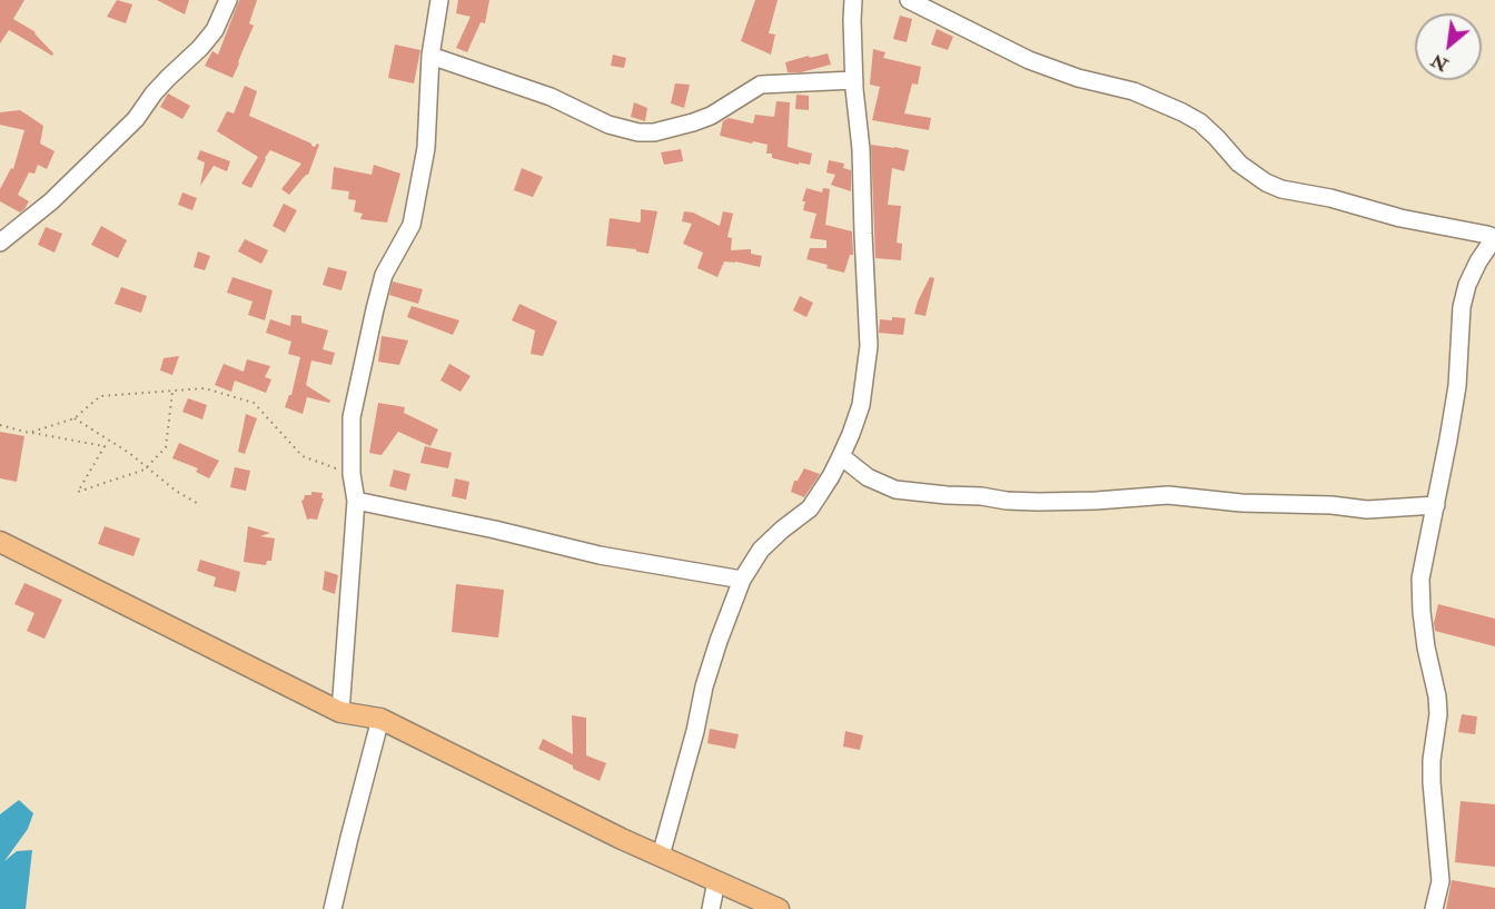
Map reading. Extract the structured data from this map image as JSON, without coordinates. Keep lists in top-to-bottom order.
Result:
{
  "north": "bottom left"
}
